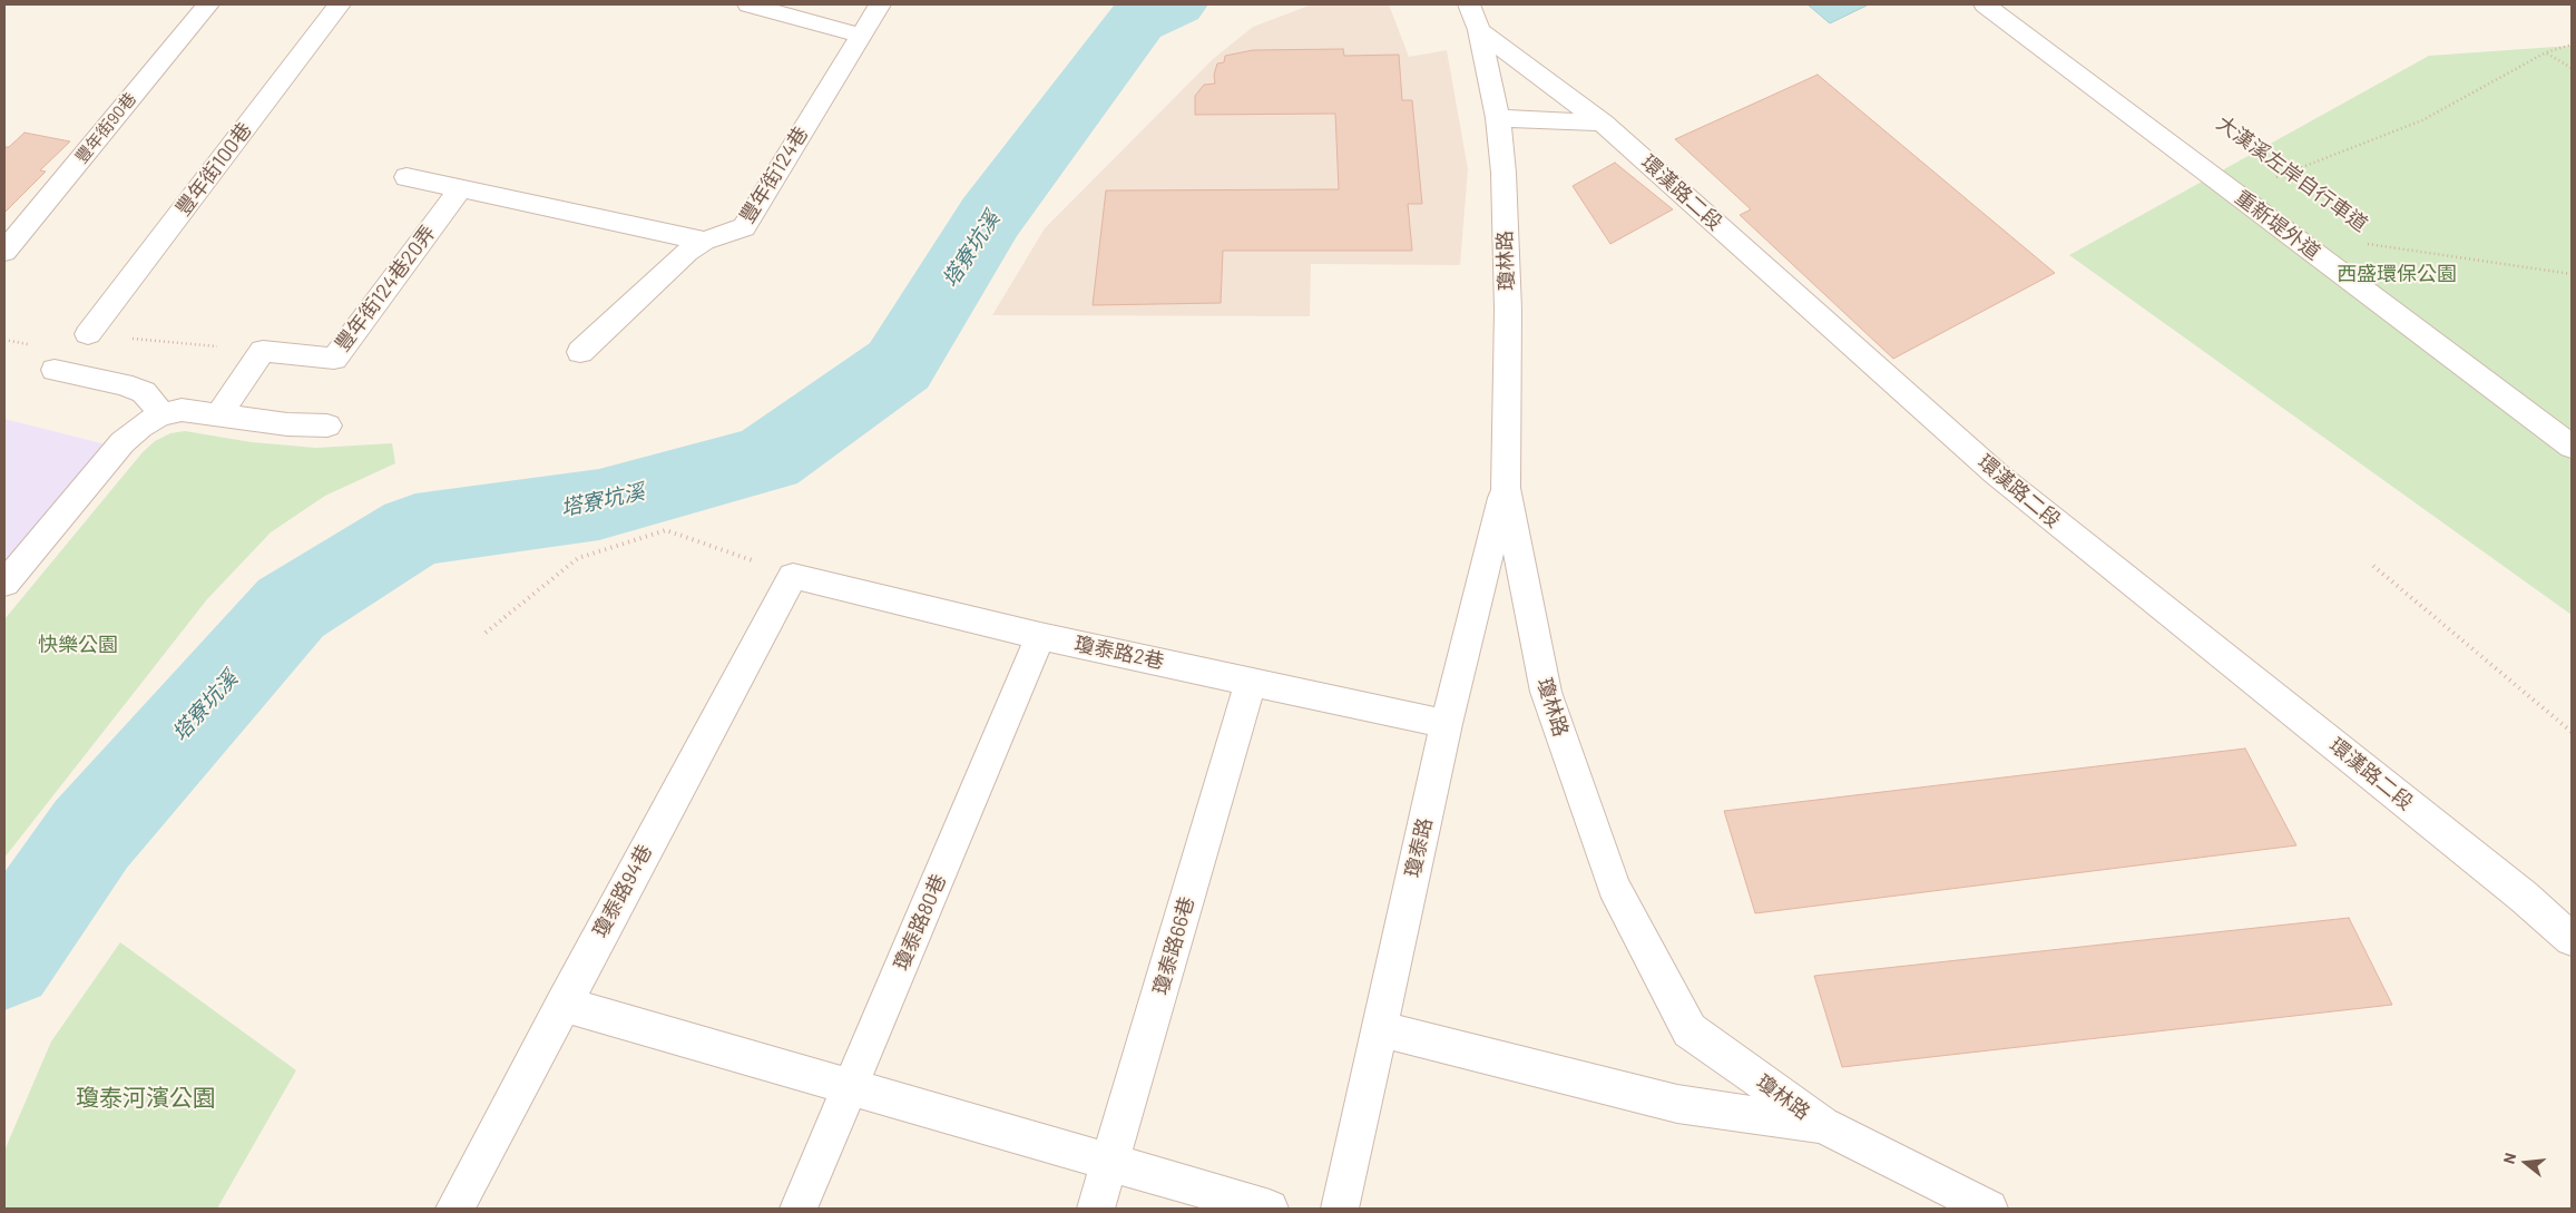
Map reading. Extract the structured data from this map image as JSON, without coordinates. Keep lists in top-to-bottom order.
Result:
{
  "streets": {
    "street": [
      "豐年街90巷",
      "豐年街100巷",
      "豐年街124巷",
      "環漢路二段",
      "重新堤外道",
      "瓊林路",
      "豐年街124巷20弄",
      "瓊泰路2巷",
      "瓊泰路",
      "瓊泰路94巷",
      "瓊泰路80巷",
      "瓊泰路66巷"
    ],
    "path": ["大漢溪左岸自行車道"]
  },
  "crossings": [
    ["環漢路二段", "瓊林路"],
    ["瓊林路", "瓊泰路"],
    ["瓊泰路2巷", "瓊泰路"],
    ["瓊泰路2巷", "瓊泰路94巷"],
    ["瓊泰路2巷", "瓊泰路80巷"],
    ["瓊泰路2巷", "瓊泰路66巷"]
  ],
  "water": ["塔寮坑溪"],
  "parks": ["西盛環保公園", "快樂公園", "瓊泰河濱公園"],
  "north": "left"
}
